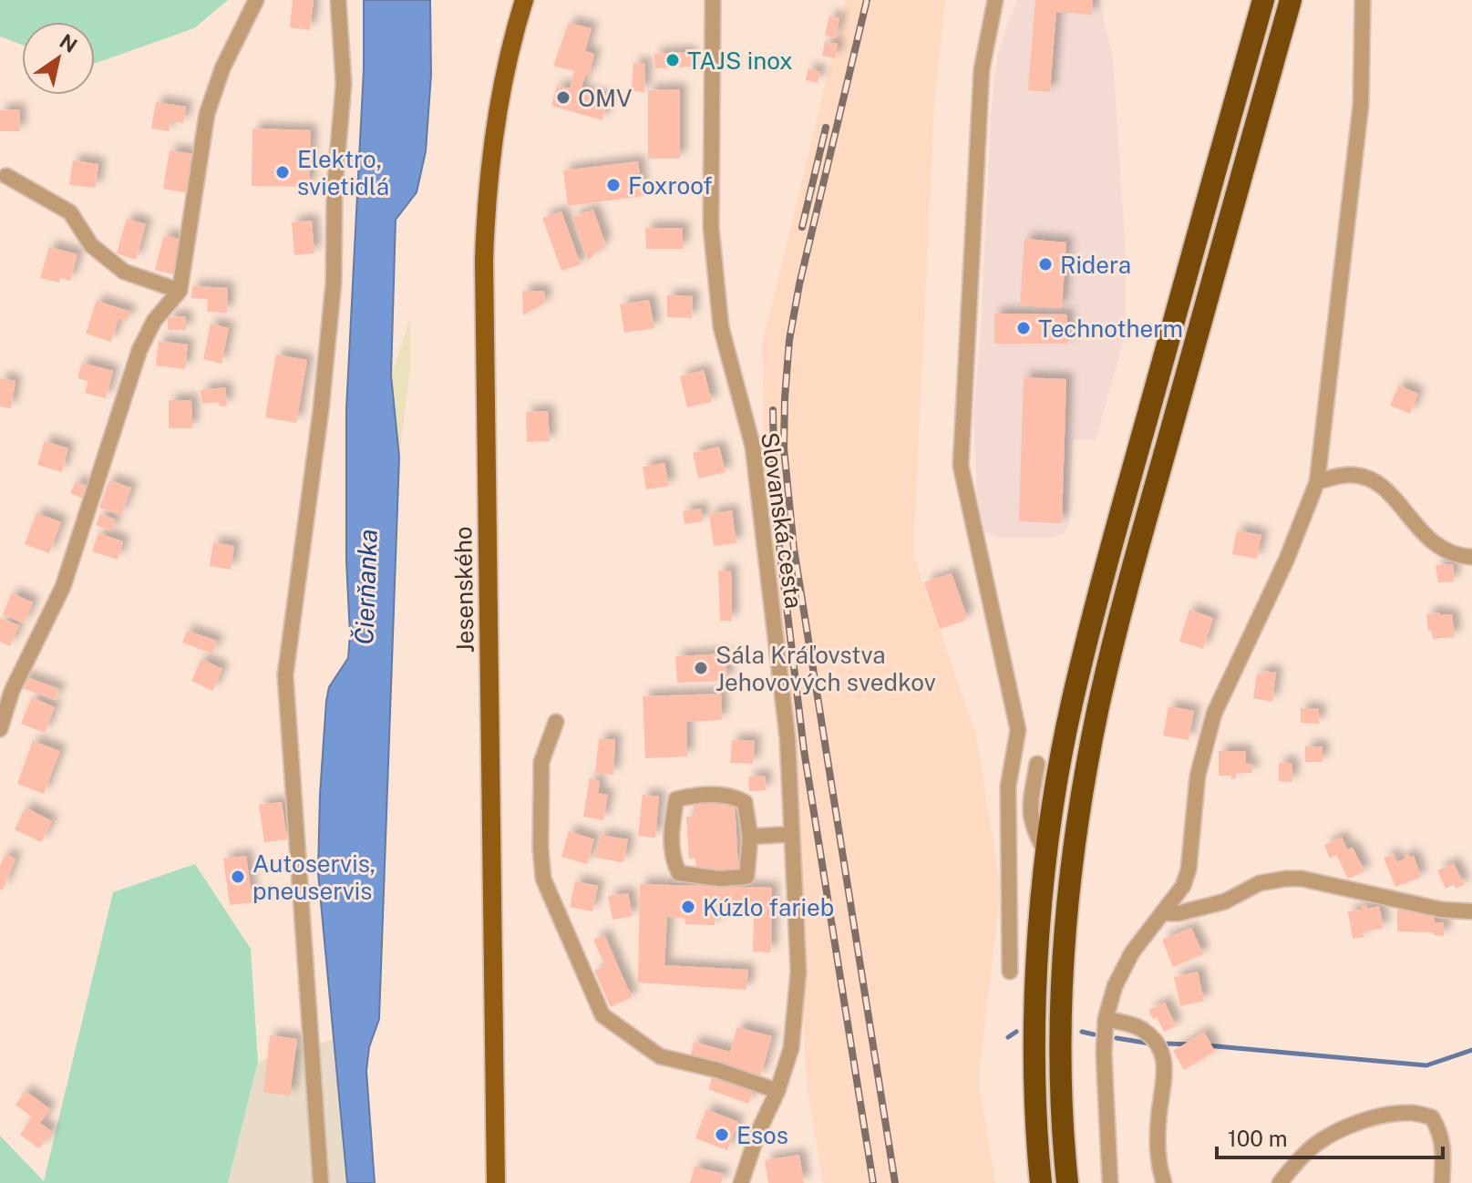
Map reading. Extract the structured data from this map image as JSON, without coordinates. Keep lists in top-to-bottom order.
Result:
{
  "streets": {
    "main road": ["Jesenského"],
    "street": ["Slovanská cesta"]
  },
  "water": ["Čierňanka"],
  "places": [
    "TAJS inox",
    "OMV",
    "Elektro, svietidlá",
    "Foxroof",
    "Ridera",
    "Technotherm",
    "Sála Kráľovstva Jehovových svedkov",
    "Autoservis, pneuservis",
    "Kúzlo farieb",
    "Esos"
  ],
  "scale_bar": "100 m",
  "north": "top right"
}
